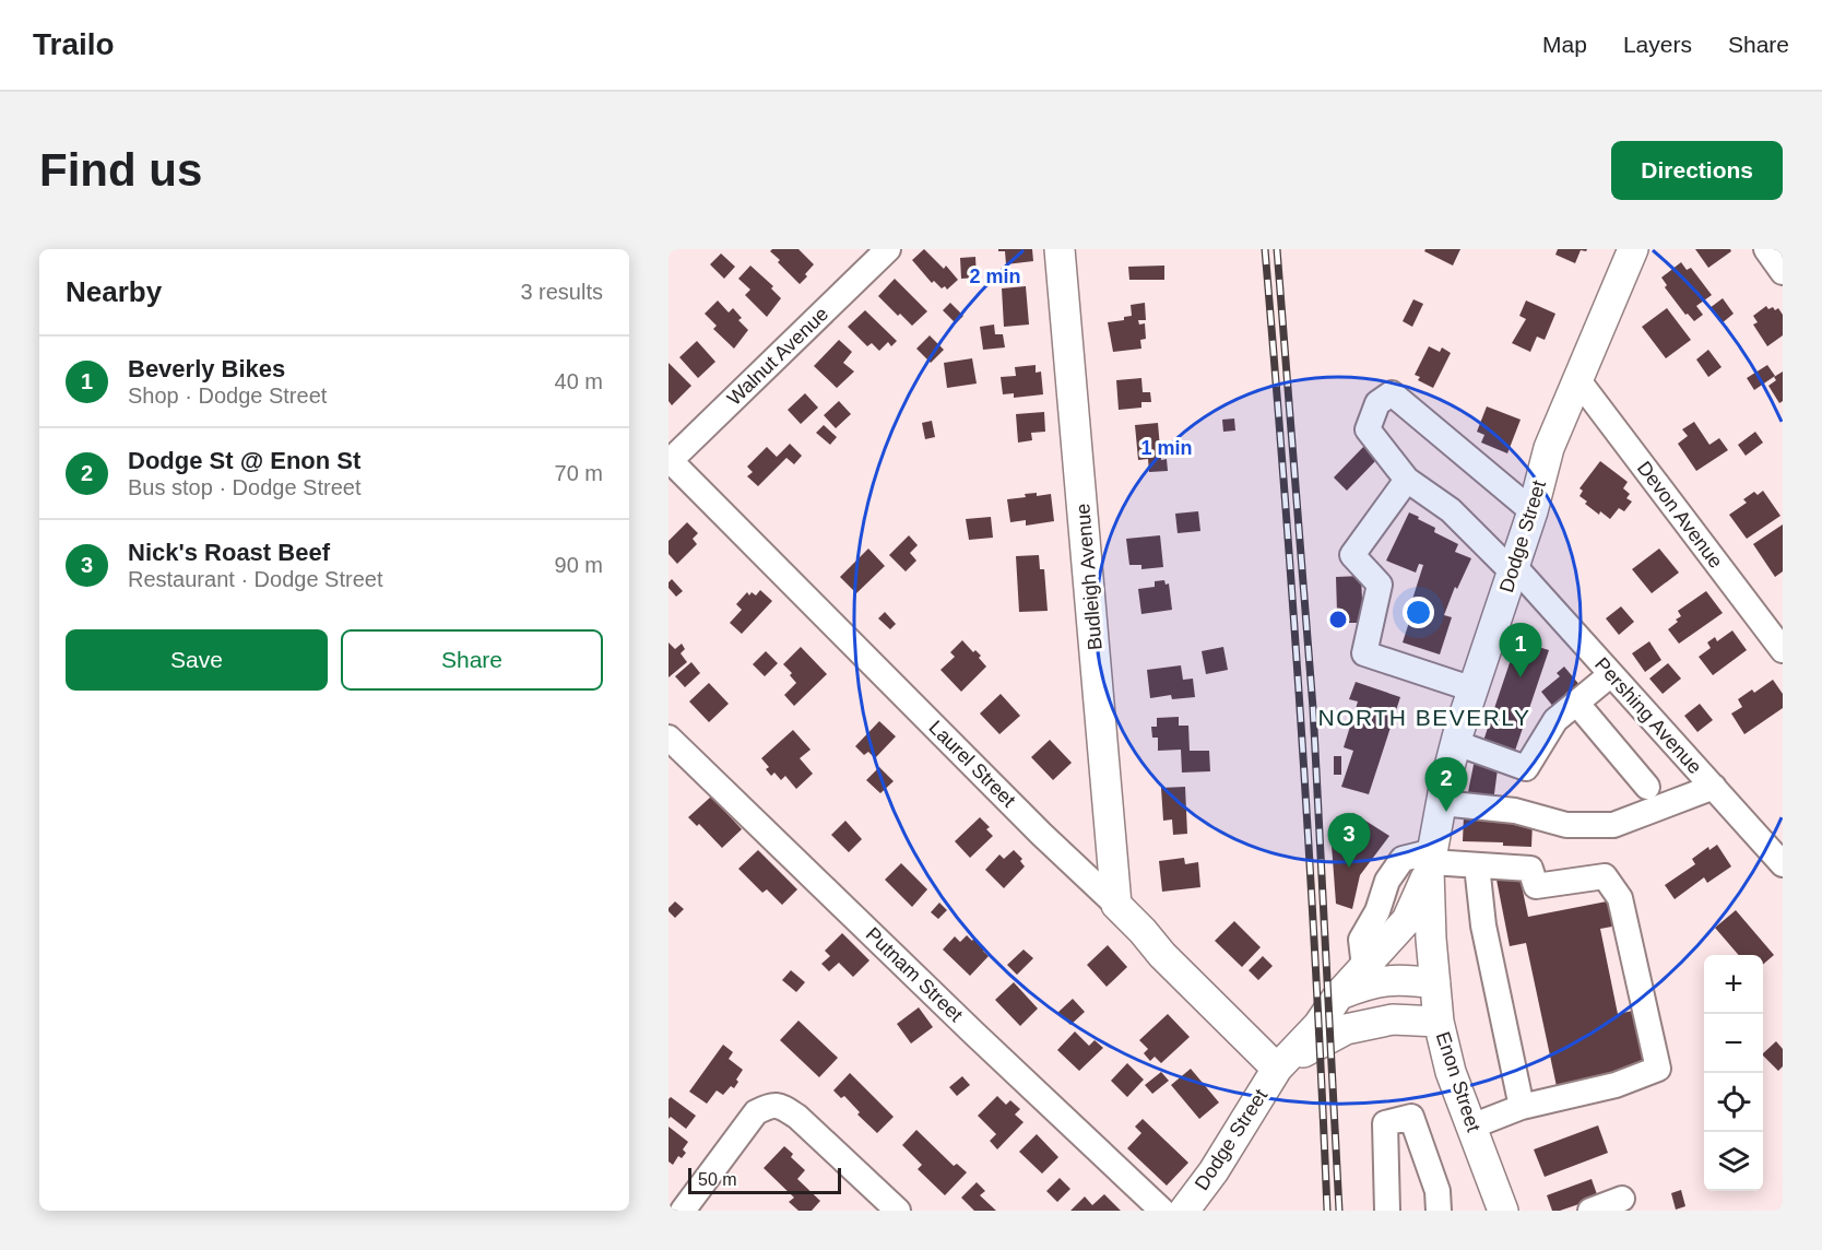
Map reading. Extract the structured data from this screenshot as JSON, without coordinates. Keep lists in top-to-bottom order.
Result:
{
  "streets": {
    "main road": [
      "Dodge Street",
      "Budleigh Avenue",
      "Laurel Street",
      "Enon Street"
    ],
    "street": [
      "Walnut Avenue",
      "Devon Avenue",
      "Pershing Avenue",
      "Putnam Street"
    ]
  },
  "crossings": [
    ["Walnut Avenue", "Laurel Street"],
    ["Devon Avenue", "Dodge Street"],
    ["Dodge Street", "Pershing Avenue"],
    ["Dodge Street", "Laurel Street"],
    ["Dodge Street", "Enon Street"],
    ["Budleigh Avenue", "Laurel Street"]
  ],
  "districts": ["NORTH BEVERLY"],
  "scale_bar": "50 m",
  "page": {
    "header": "Trailo",
    "nav": ["Map", "Layers", "Share"],
    "buttons": [
      "Directions",
      ["Save", "Share"]
    ],
    "title": "Find us",
    "heading": ["Nearby", "3 results"],
    "list": [
      {
        "mark": "1",
        "name": "Beverly Bikes",
        "note": "Shop · Dodge Street",
        "value": "40 m"
      },
      {
        "mark": "2",
        "name": "Dodge St @ Enon St",
        "note": "Bus stop · Dodge Street",
        "value": "70 m"
      },
      {
        "mark": "3",
        "name": "Nick's Roast Beef",
        "note": "Restaurant · Dodge Street",
        "value": "90 m"
      }
    ],
    "pins": ["1", "2", "3"],
    "map_buttons": ["+", "−"],
    "scale": "50 m"
  },
  "rings": ["2 min", "1 min"]
}
